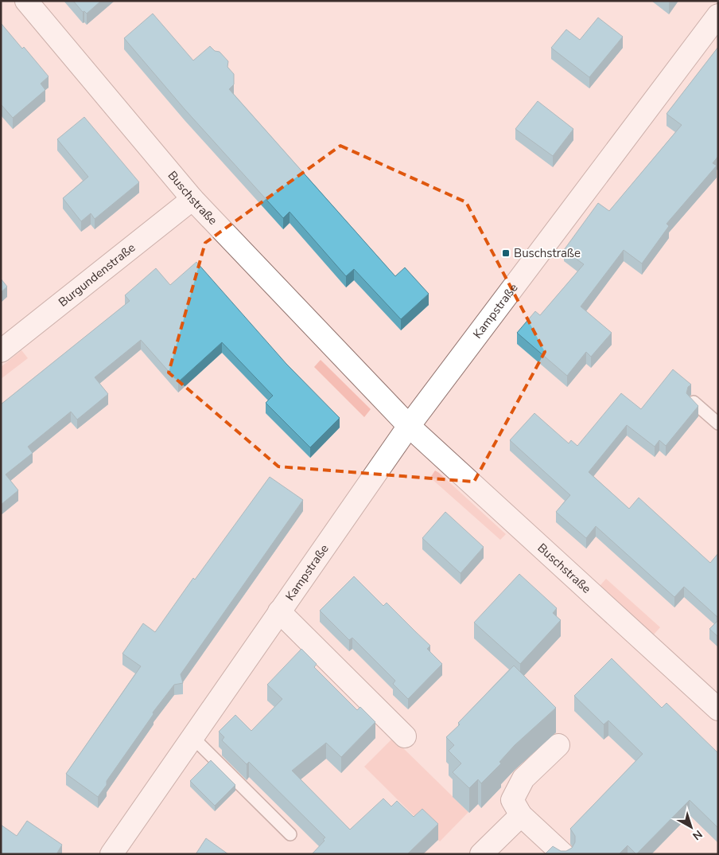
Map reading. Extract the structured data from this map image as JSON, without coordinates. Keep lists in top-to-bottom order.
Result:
{
  "streets": {
    "street": ["Buschstraße", "Burgundenstraße", "Kampstraße"]
  },
  "crossings": [
    ["Buschstraße", "Burgundenstraße"],
    ["Buschstraße", "Kampstraße"]
  ],
  "places": {
    "transit": ["Buschstraße"]
  },
  "north": "bottom right"
}
